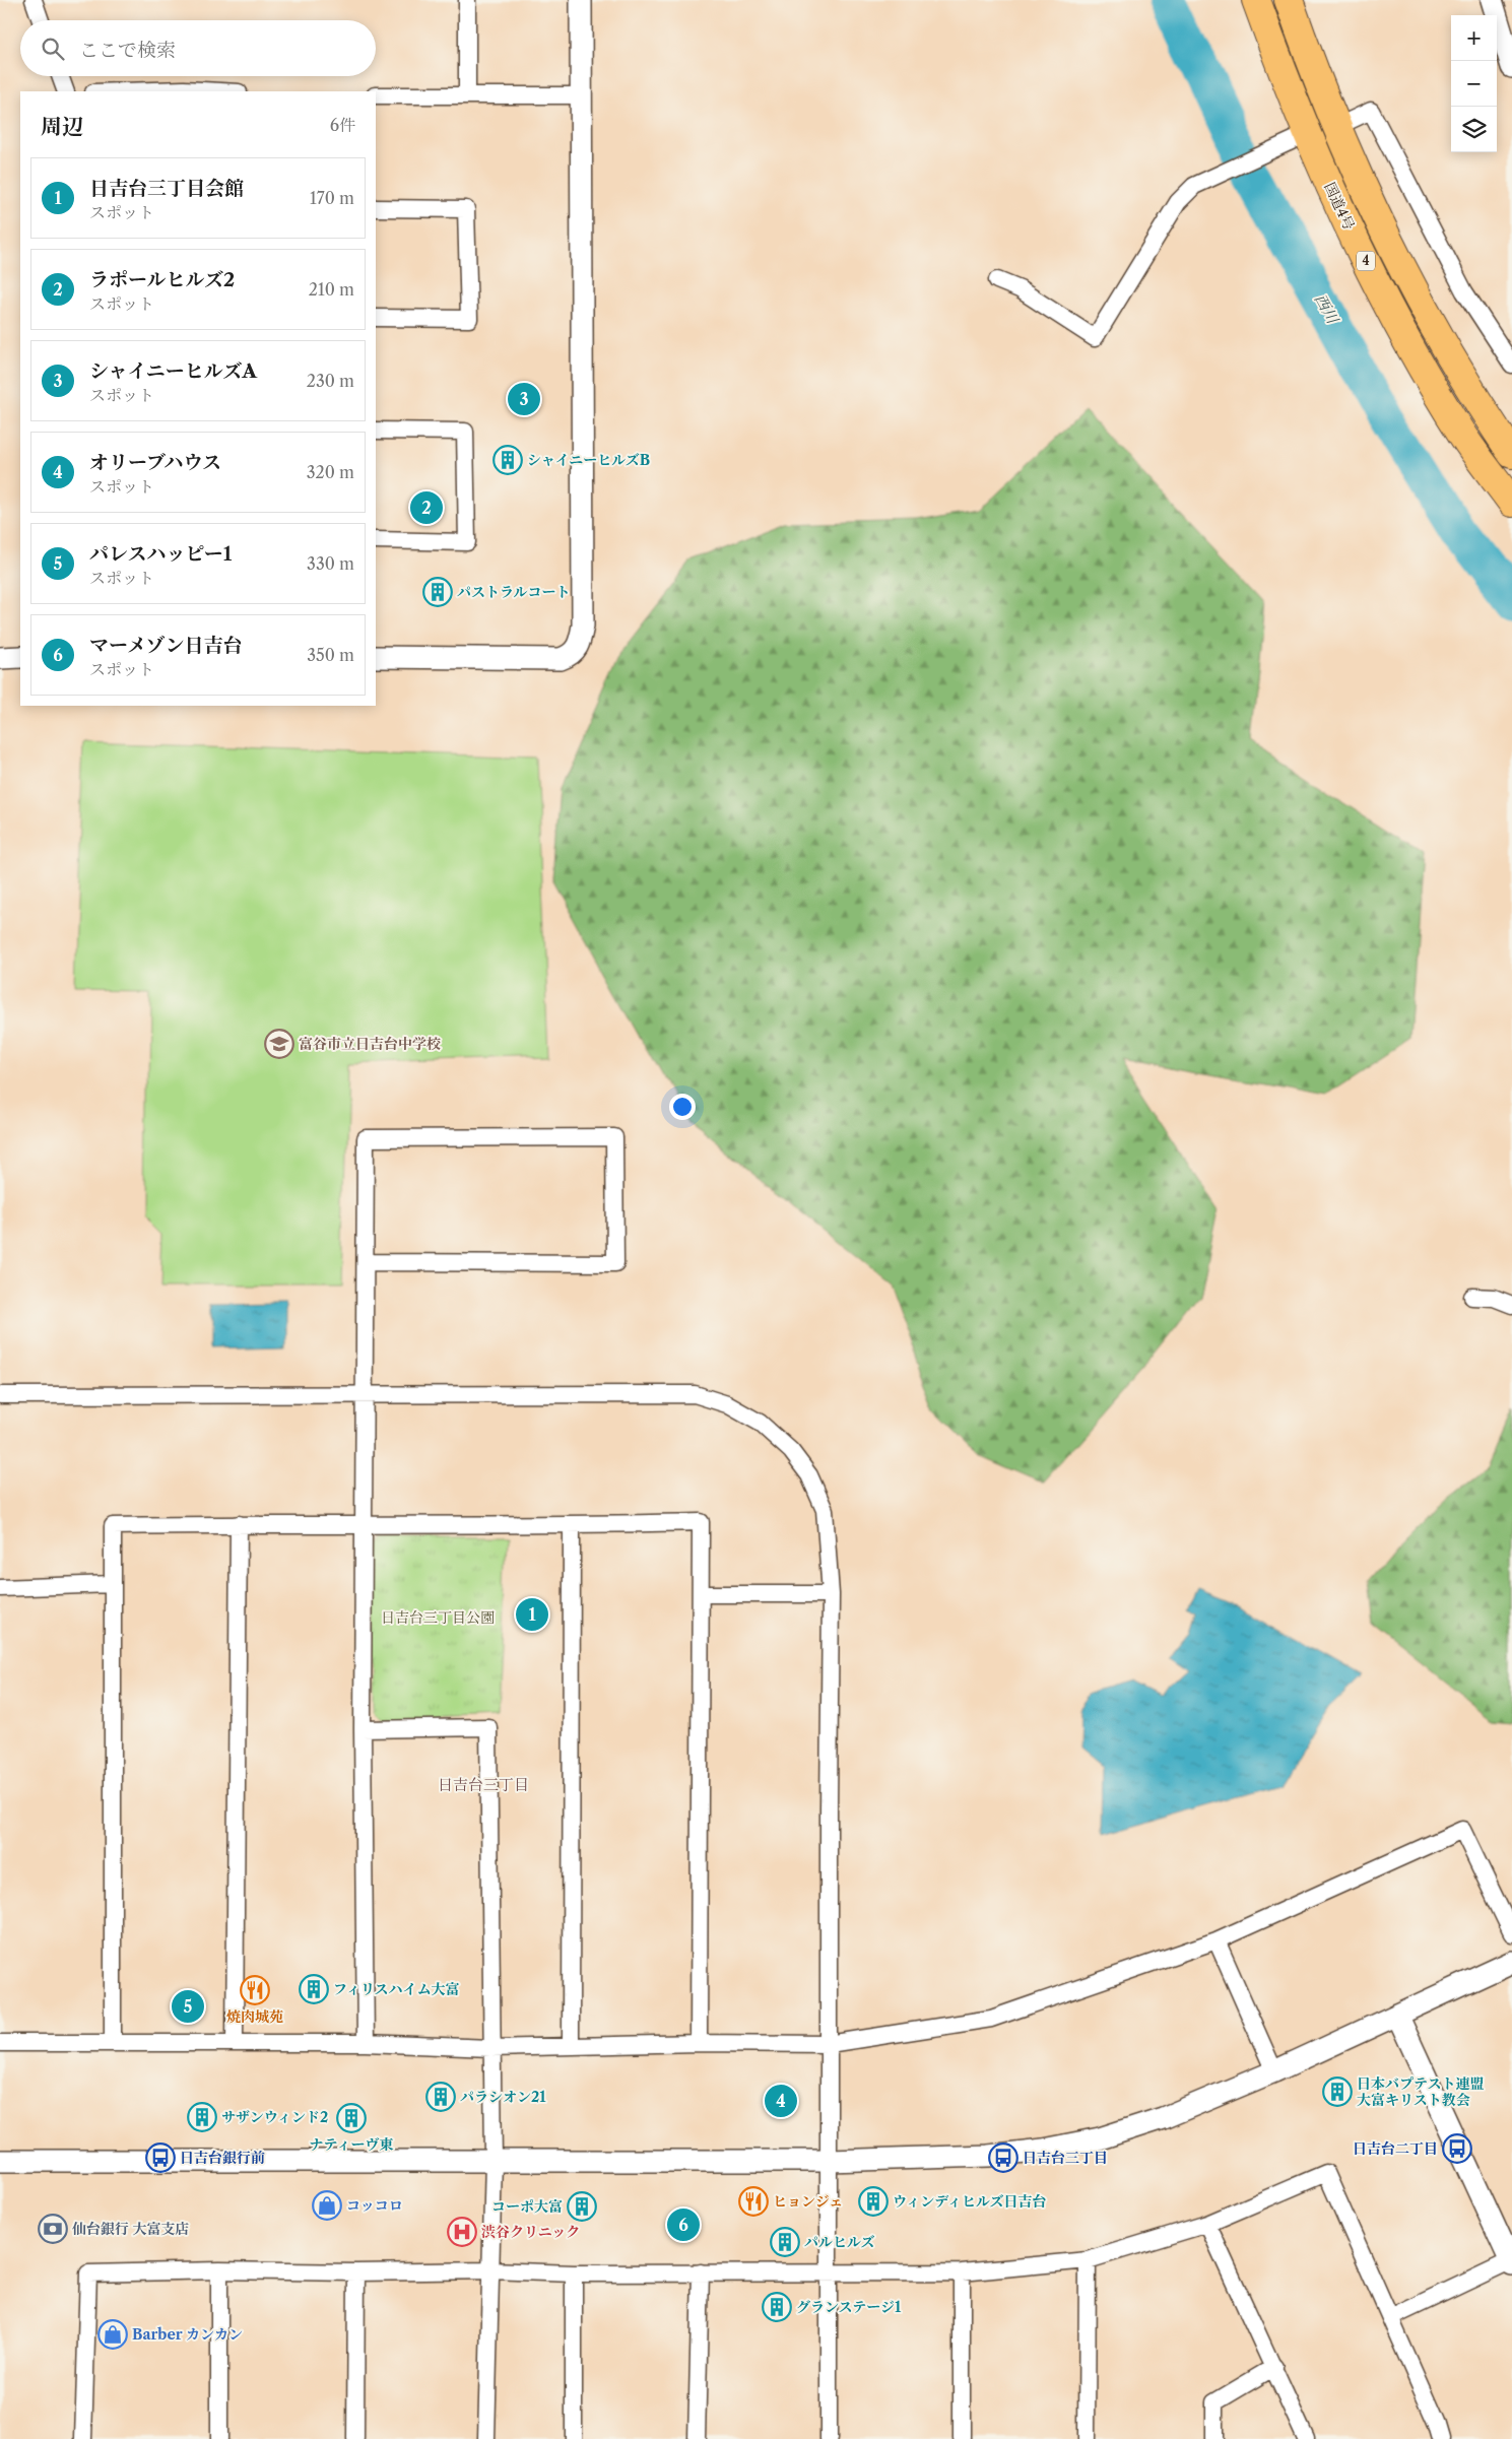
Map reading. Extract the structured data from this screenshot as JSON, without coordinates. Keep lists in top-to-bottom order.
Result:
{
  "streets": {
    "highway": ["国道4号", "4"]
  },
  "districts": ["日吉台三丁目"],
  "water": ["西川"],
  "parks": ["日吉台三丁目公園"],
  "places": {
    "building": [
      "シャイニーヒルズB",
      "パストラルコート",
      "フィリスハイム大富",
      "日本バプテスト連盟 大富キリスト教会",
      "パラシオン21",
      "サザンウィンド2",
      "ナティーヴ東",
      "ウィンディヒルズ日吉台",
      "コーポ大富",
      "パルヒルズ",
      "グランステージ1"
    ],
    "school or university": ["富谷市立日吉台中学校"],
    "restaurant": ["焼肉城苑", "ヒョンジェ"],
    "bus stop": ["日吉台二丁目", "日吉台銀行前", "日吉台三丁目"],
    "shop": ["コッコロ", "Barber カンカン"],
    "bank": ["仙台銀行 大富支店"],
    "hospital": ["渋谷クリニック"]
  },
  "page": {
    "map_buttons": ["+", "−"],
    "search": "ここで検索",
    "heading": ["周辺", "6件"],
    "list": [
      {
        "mark": "1",
        "name": "日吉台三丁目会館",
        "note": "スポット",
        "value": "170 m"
      },
      {
        "mark": "2",
        "name": "ラポールヒルズ2",
        "note": "スポット",
        "value": "210 m"
      },
      {
        "mark": "3",
        "name": "シャイニーヒルズA",
        "note": "スポット",
        "value": "230 m"
      },
      {
        "mark": "4",
        "name": "オリーブハウス",
        "note": "スポット",
        "value": "320 m"
      },
      {
        "mark": "5",
        "name": "パレスハッピー1",
        "note": "スポット",
        "value": "330 m"
      },
      {
        "mark": "6",
        "name": "マーメゾン日吉台",
        "note": "スポット",
        "value": "350 m"
      }
    ],
    "pins": [
      "3",
      "2",
      "1",
      "5",
      "4",
      "6"
    ]
  }
}
